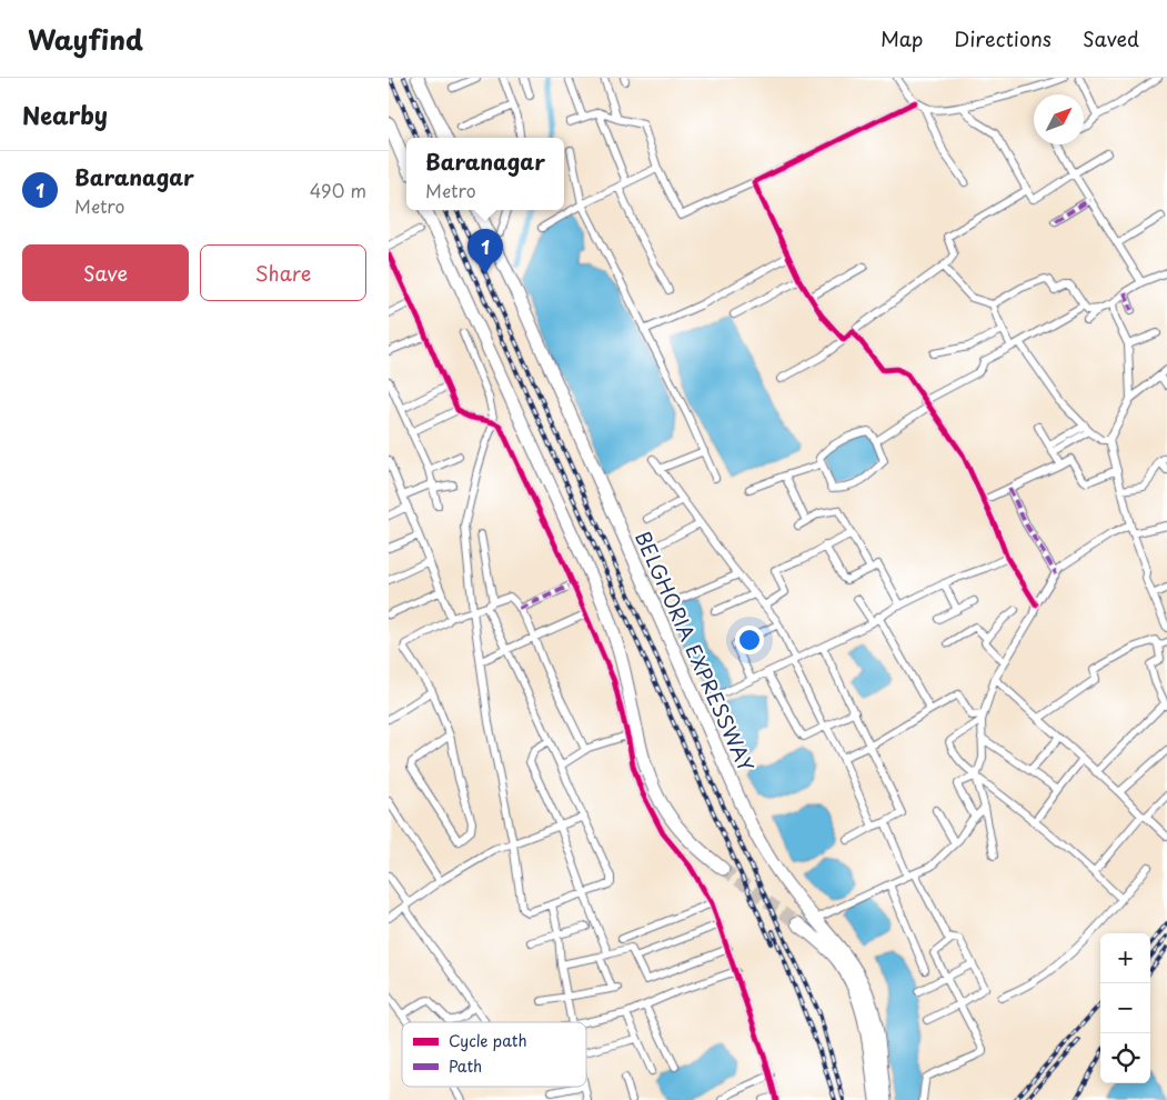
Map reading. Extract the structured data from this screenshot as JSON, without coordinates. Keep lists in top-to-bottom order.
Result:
{
  "streets": {
    "highway": ["BELGHORIA EXPRESSWAY"]
  },
  "legend": ["Cycle path", "Path"],
  "north": "top right",
  "page": {
    "header": "Wayfind",
    "nav": ["Map", "Directions", "Saved"],
    "heading": "Nearby",
    "popup": ["Baranagar", "Metro"],
    "list": [
      {
        "mark": "1",
        "name": "Baranagar",
        "note": "Metro",
        "value": "490 m"
      }
    ],
    "buttons": ["Save", "Share"],
    "pins": "1",
    "map_buttons": ["+", "−"]
  }
}
